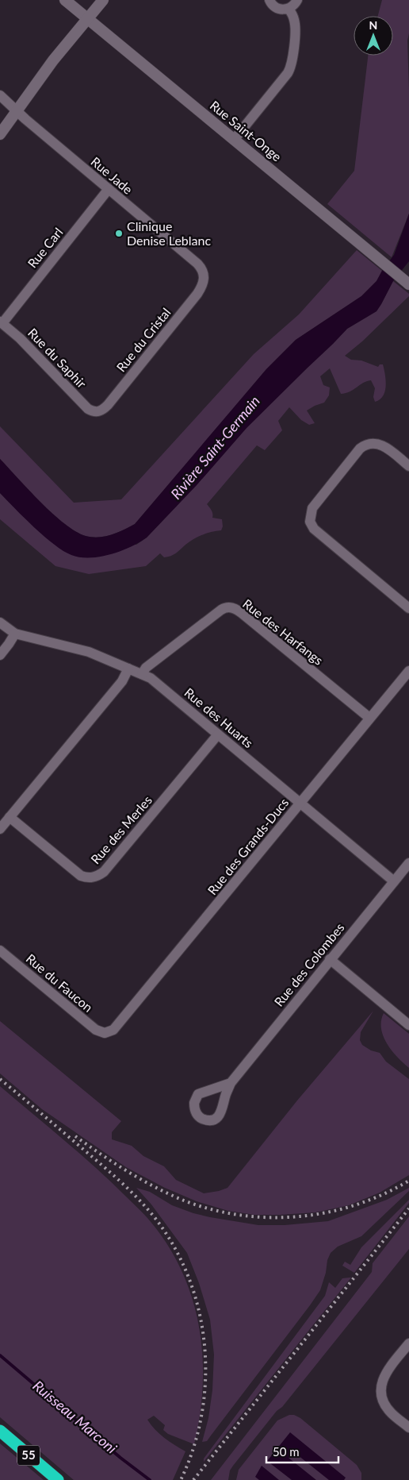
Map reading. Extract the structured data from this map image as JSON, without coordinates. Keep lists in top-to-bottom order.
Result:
{
  "streets": {
    "highway": ["55"],
    "street": [
      "Rue Saint-Onge",
      "Rue Jade",
      "Rue Carl",
      "Rue du Cristal",
      "Rue du Saphir",
      "Rue des Harfangs",
      "Rue des Huarts",
      "Rue des Merles",
      "Rue des Grands-Ducs",
      "Rue des Colombes",
      "Rue du Faucon"
    ]
  },
  "crossings": [
    ["Rue Jade", "Rue Carl"],
    ["Rue Jade", "Rue du Cristal"],
    ["Rue Carl", "Rue du Saphir"],
    ["Rue du Cristal", "Rue du Saphir"],
    ["Rue des Harfangs", "Rue des Huarts"],
    ["Rue des Harfangs", "Rue des Grands-Ducs"],
    ["Rue des Huarts", "Rue des Merles"],
    ["Rue des Huarts", "Rue des Grands-Ducs"],
    ["Rue des Huarts", "Rue des Colombes"],
    ["Rue des Grands-Ducs", "Rue du Faucon"]
  ],
  "water": ["Rivière Saint-Germain", "Ruisseau Marconi"],
  "places": ["Clinique Denise Leblanc"],
  "scale_bar": "50 m",
  "north": "top"
}
